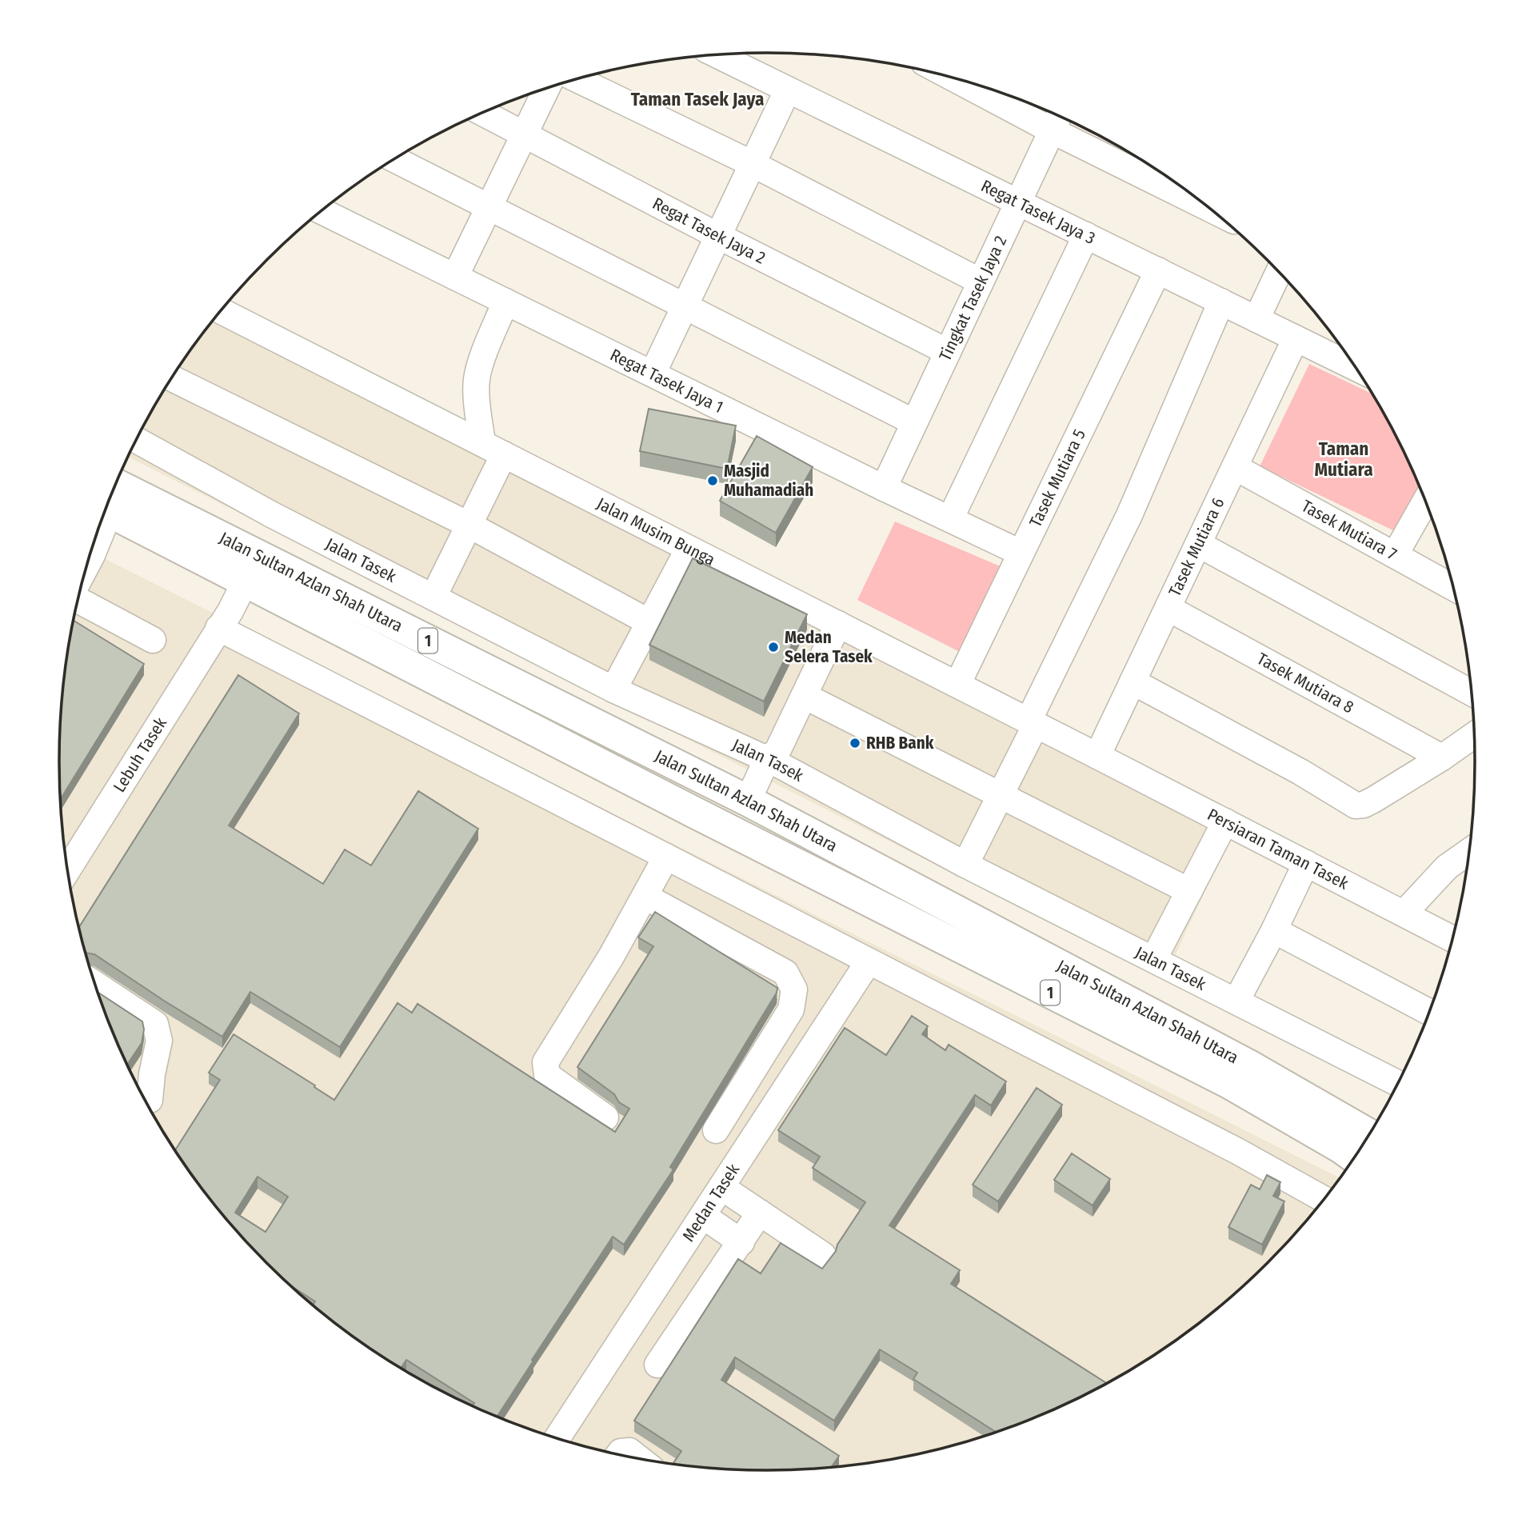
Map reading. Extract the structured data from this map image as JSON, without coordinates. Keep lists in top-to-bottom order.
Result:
{
  "streets": {
    "main road": ["Jalan Sultan Azlan Shah Utara", "1"],
    "street": [
      "Regat Tasek Jaya 3",
      "Regat Tasek Jaya 2",
      "Tingkat Tasek Jaya 2",
      "Regat Tasek Jaya 1",
      "Tasek Mutiara 5",
      "Tasek Mutiara 7",
      "Jalan Musim Bunga",
      "Tasek Mutiara 6",
      "Jalan Tasek",
      "Tasek Mutiara 8",
      "Lebuh Tasek",
      "Persiaran Taman Tasek",
      "Medan Tasek"
    ]
  },
  "crossings": [
    ["Regat Tasek Jaya 3", "Tingkat Tasek Jaya 2"],
    ["Regat Tasek Jaya 3", "Tasek Mutiara 5"],
    ["Regat Tasek Jaya 3", "Tasek Mutiara 6"],
    ["Regat Tasek Jaya 2", "Tingkat Tasek Jaya 2"],
    ["Tingkat Tasek Jaya 2", "Regat Tasek Jaya 1"],
    ["Regat Tasek Jaya 1", "Tasek Mutiara 5"],
    ["Tasek Mutiara 5", "Jalan Musim Bunga"],
    ["Tasek Mutiara 7", "Tasek Mutiara 6"],
    ["Jalan Musim Bunga", "Tasek Mutiara 6"],
    ["Jalan Musim Bunga", "Persiaran Taman Tasek"],
    ["Tasek Mutiara 6", "Tasek Mutiara 8"],
    ["Tasek Mutiara 6", "Persiaran Taman Tasek"],
    ["Jalan Sultan Azlan Shah Utara", "Lebuh Tasek"]
  ],
  "districts": ["Taman Tasek Jaya", "Taman Mutiara"],
  "places": ["Masjid Muhamadiah", "Medan Selera Tasek", "RHB Bank"]
}
